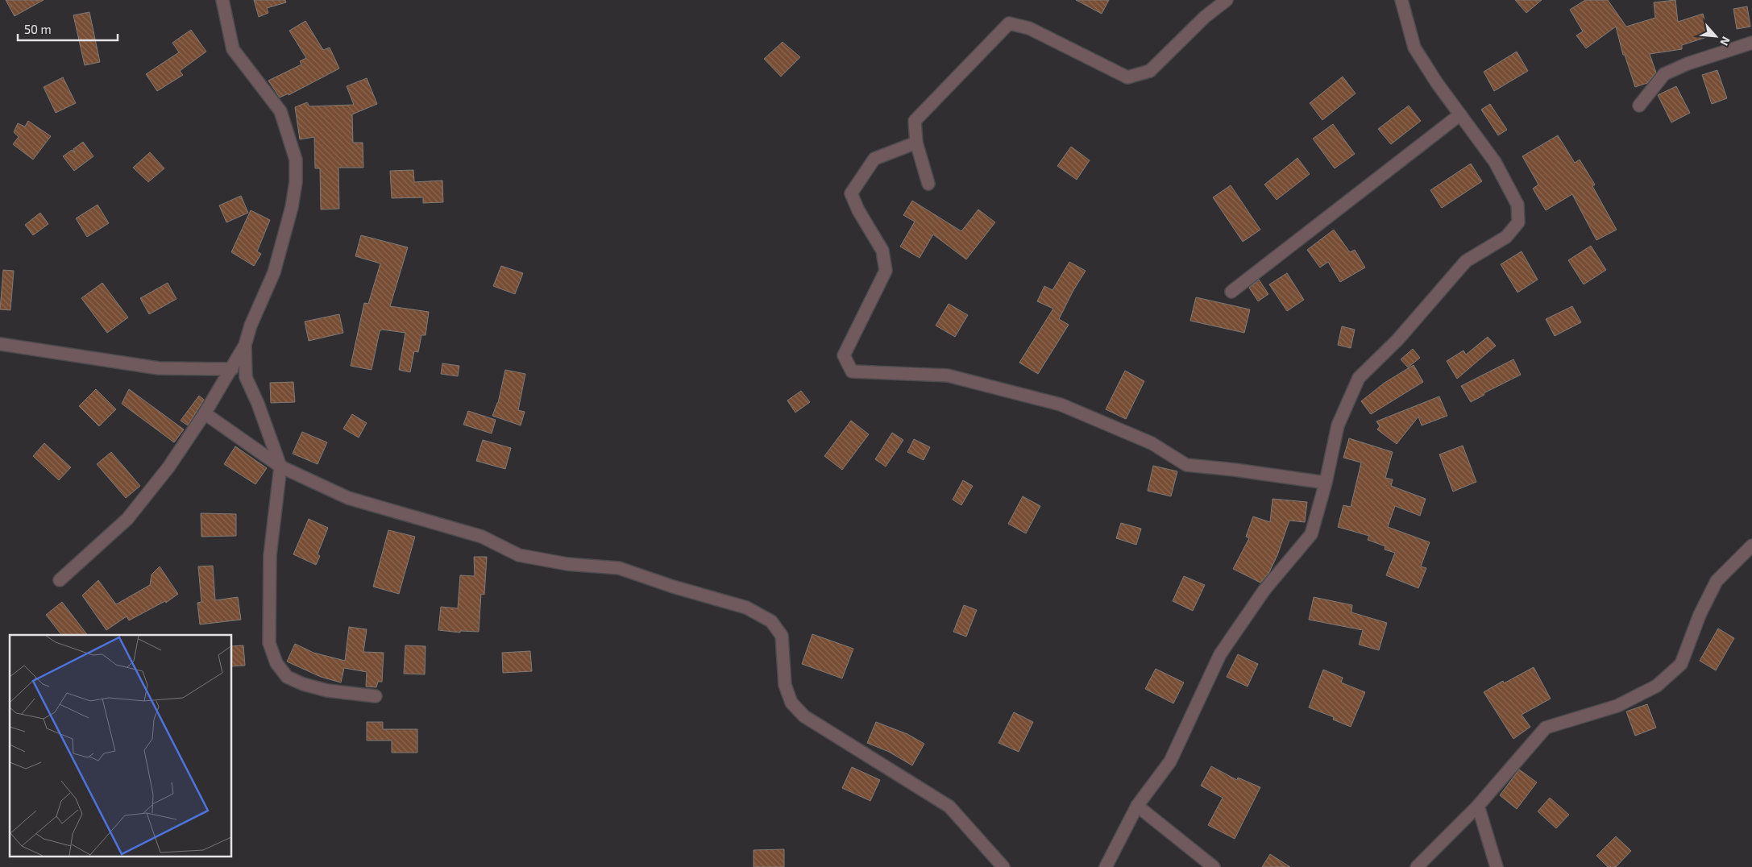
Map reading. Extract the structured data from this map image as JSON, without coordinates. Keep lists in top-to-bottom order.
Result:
{
  "scale_bar": "50 m",
  "north": "bottom right"
}
